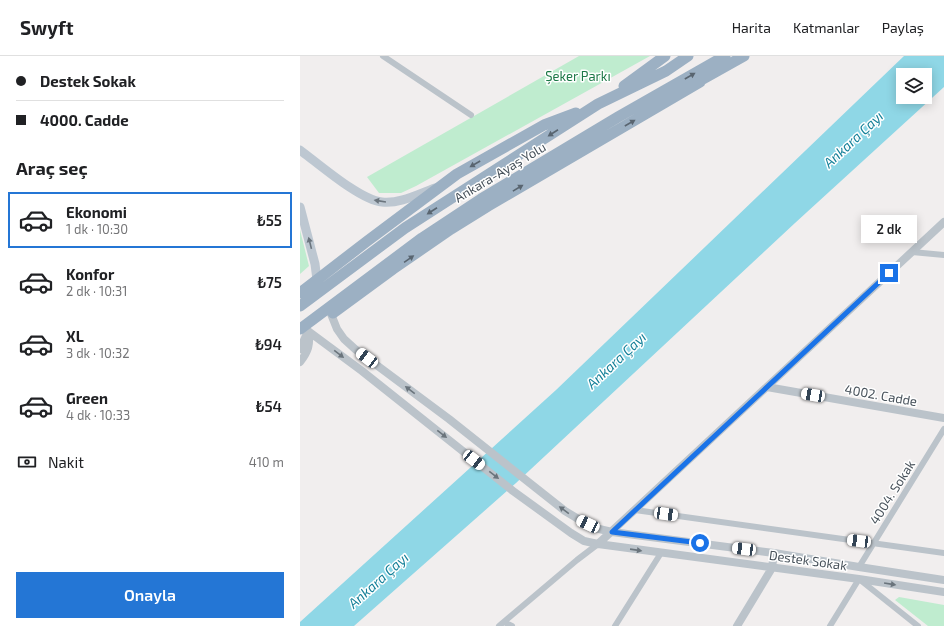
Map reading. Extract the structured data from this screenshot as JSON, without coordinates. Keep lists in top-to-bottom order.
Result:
{
  "streets": {
    "highway": ["Ankara-Ayaş Yolu"],
    "street": ["4002. Cadde", "4004. Sokak", "Destek Sokak"]
  },
  "crossings": [
    ["Ankara-Ayaş Yolu", "Destek Sokak"],
    ["4004. Sokak", "Destek Sokak"]
  ],
  "water": ["Ankara Çayı"],
  "parks": ["Şeker Parkı"],
  "page": {
    "header": "Swyft",
    "nav": ["Harita", "Katmanlar", "Paylaş"],
    "banner": ["Destek Sokak", "4000. Cadde"],
    "heading": "Araç seç",
    "list": [
      {
        "name": "Ekonomi",
        "note": "1 dk · 10:30",
        "value": "₺55"
      },
      {
        "name": "Konfor",
        "note": "2 dk · 10:31",
        "value": "₺75"
      },
      {
        "name": "XL",
        "note": "3 dk · 10:32",
        "value": "₺94"
      },
      {
        "name": "Green",
        "note": "4 dk · 10:33",
        "value": "₺54"
      }
    ],
    "bubble": "2 dk",
    "pay": ["Nakit", "410 m"],
    "buttons": "Onayla"
  }
}
